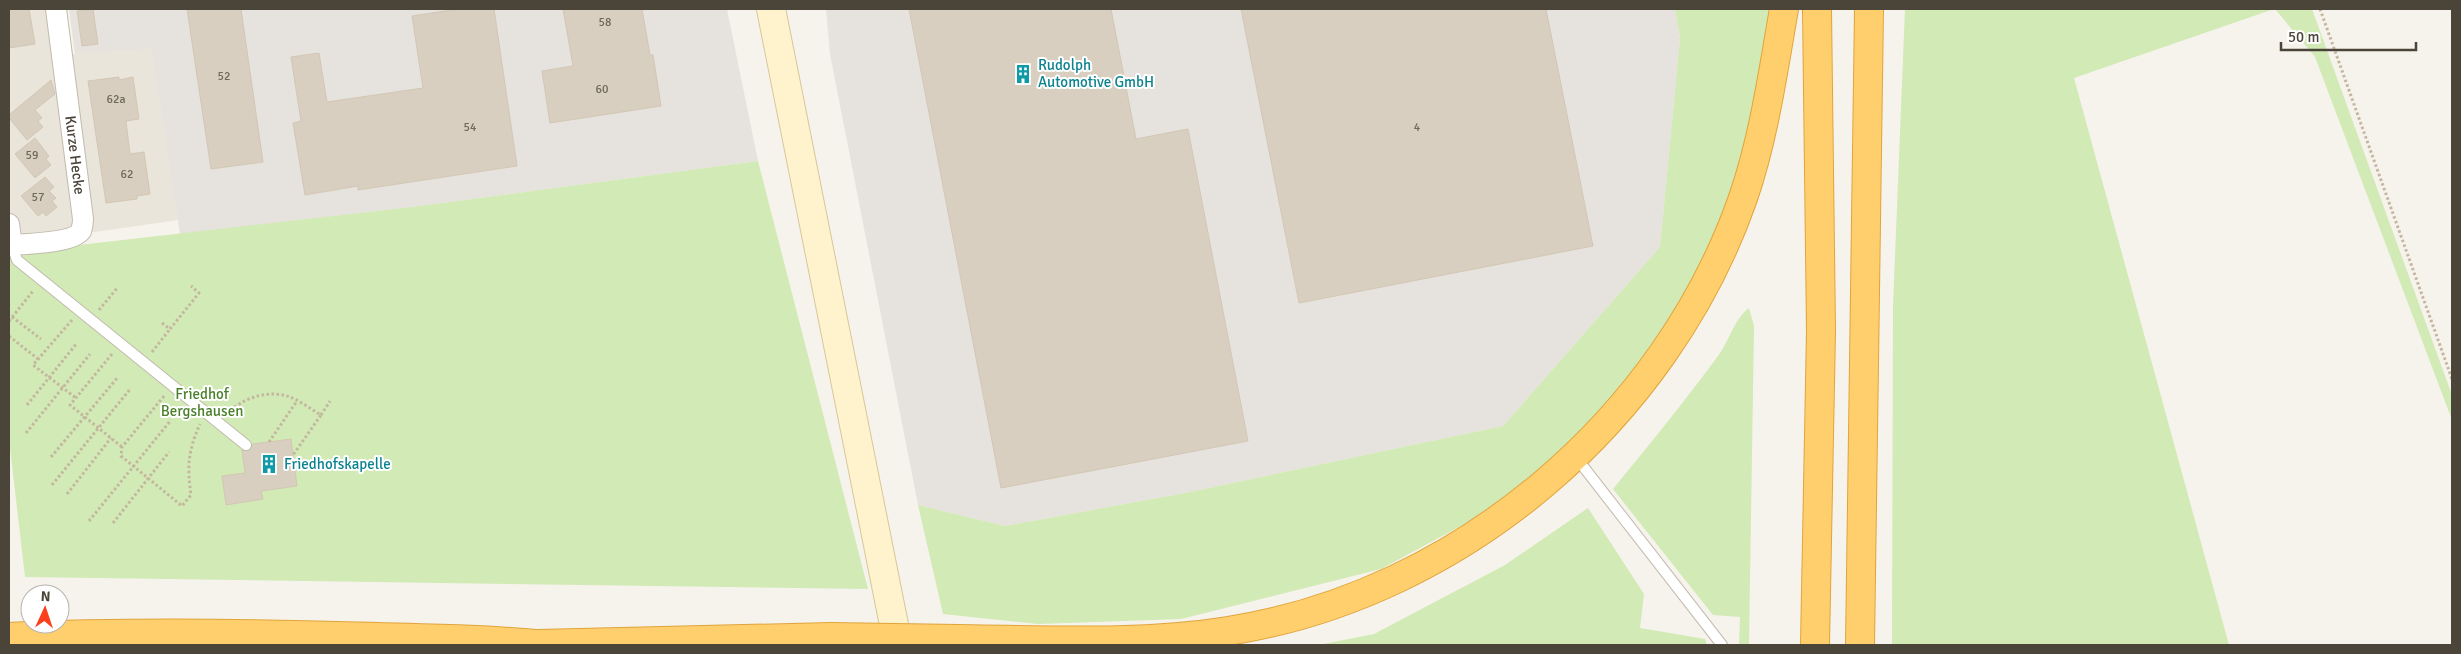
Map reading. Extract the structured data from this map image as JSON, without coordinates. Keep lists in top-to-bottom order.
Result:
{
  "streets": {
    "street": ["Kurze Hecke"]
  },
  "parks": ["Friedhof Bergshausen"],
  "places": {
    "building": ["Rudolph Automotive GmbH", "Friedhofskapelle"]
  },
  "house_numbers": [
    "58",
    "52",
    "60",
    "62a",
    "54",
    "4",
    "59",
    "62",
    "57"
  ],
  "scale_bar": "50 m",
  "north": "top"
}
